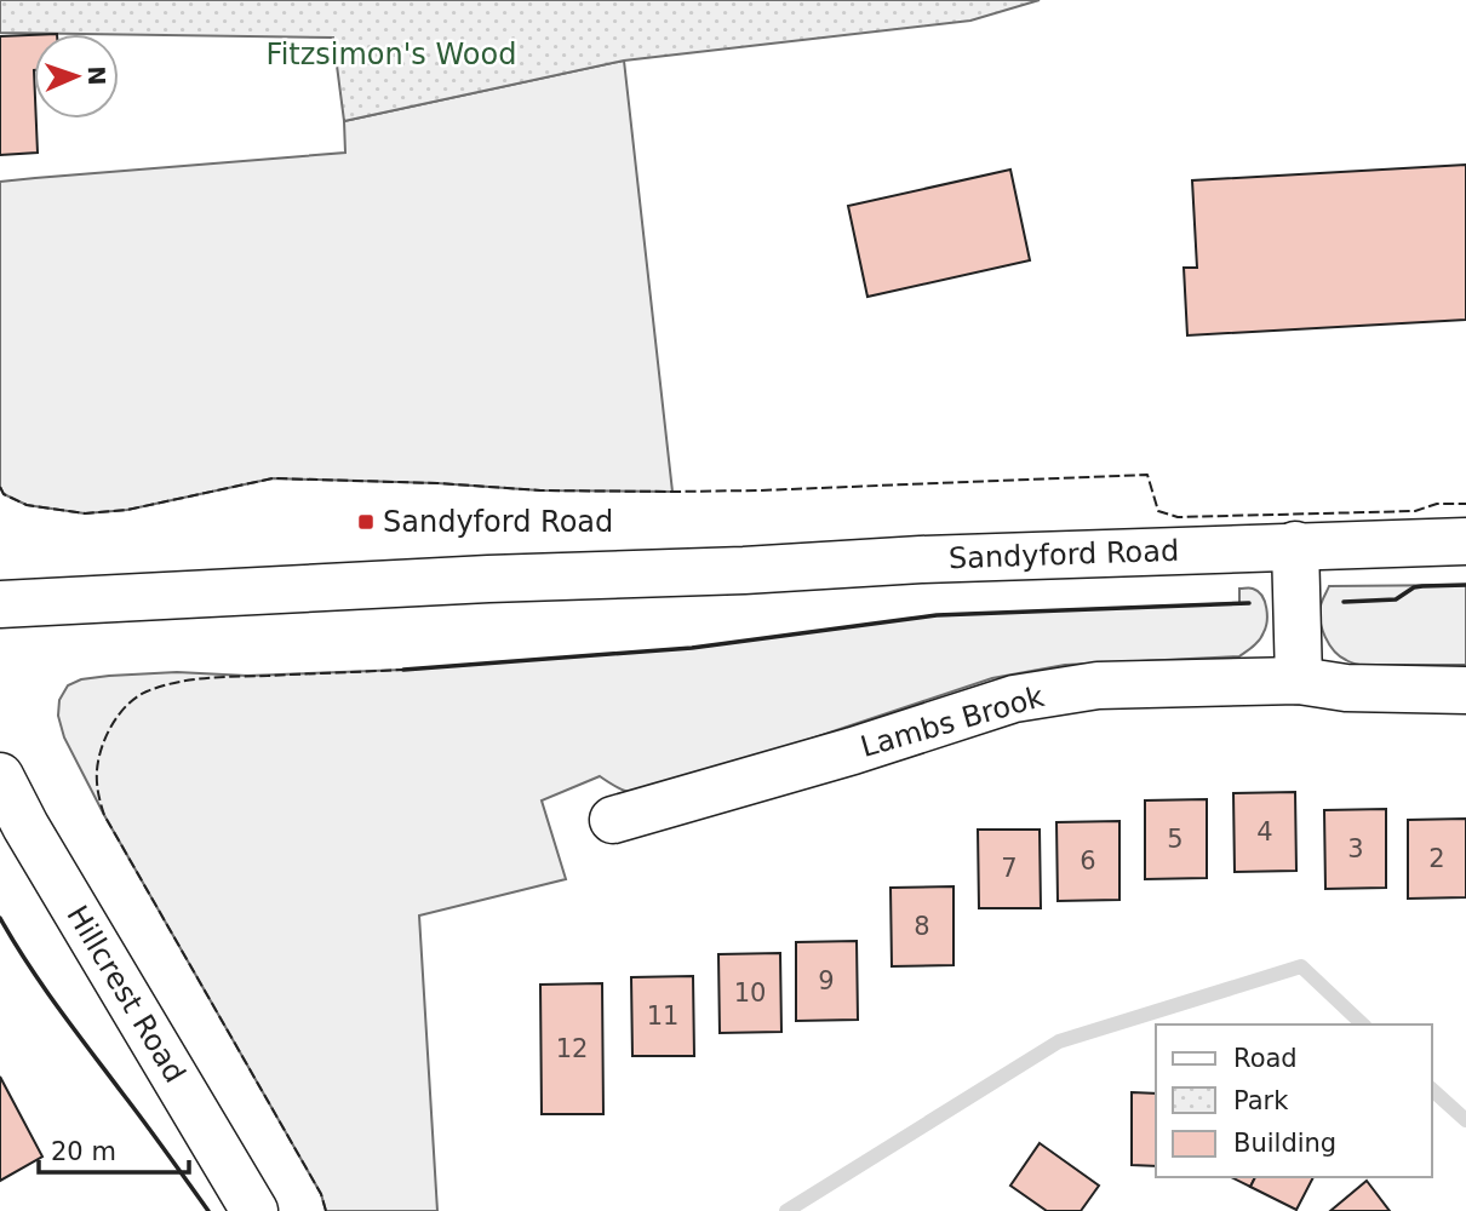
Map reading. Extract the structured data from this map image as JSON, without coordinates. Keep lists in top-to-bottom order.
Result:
{
  "streets": {
    "street": ["Sandyford Road", "Lambs Brook", "Hillcrest Road"]
  },
  "parks": ["Fitzsimon's Wood"],
  "places": {
    "transit": ["Sandyford Road"]
  },
  "house_numbers": [
    "4",
    "5",
    "3",
    "2",
    "6",
    "7",
    "8",
    "9",
    "10",
    "11",
    "12"
  ],
  "legend": ["Road", "Park", "Building"],
  "scale_bar": "20 m",
  "north": "right"
}
